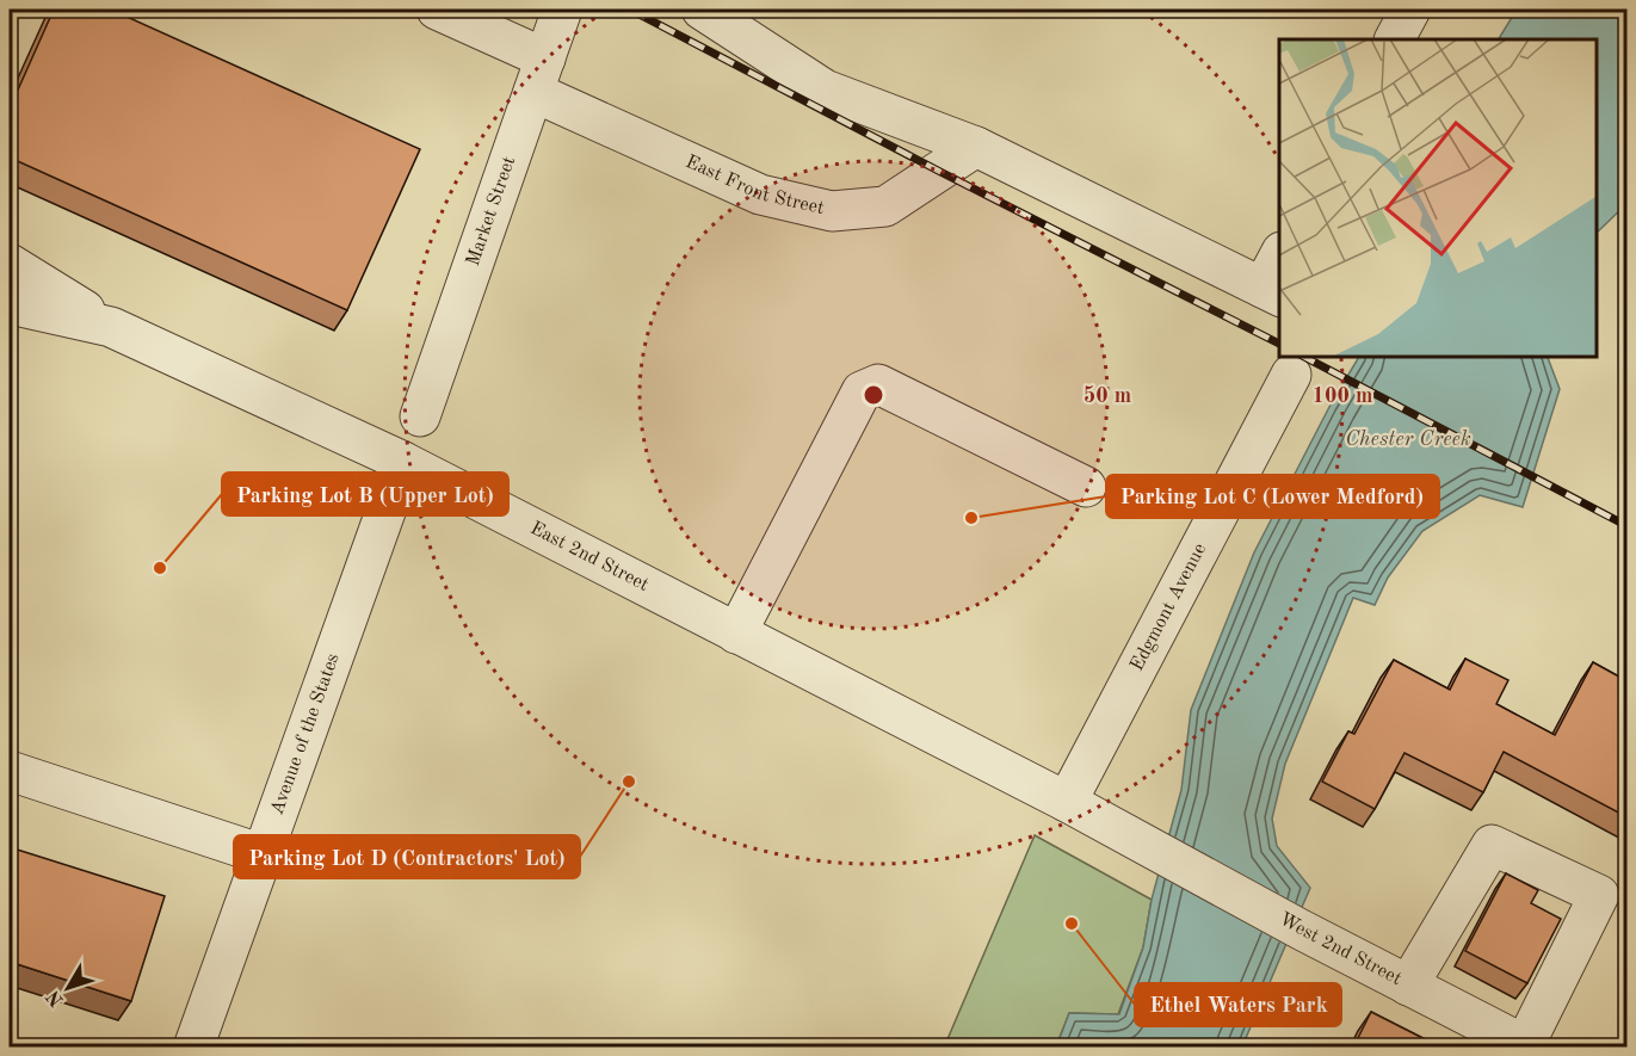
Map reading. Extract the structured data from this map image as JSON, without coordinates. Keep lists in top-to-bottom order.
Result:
{
  "streets": {
    "street": [
      "East Front Street",
      "Market Street",
      "East 2nd Street",
      "Edgmont Avenue",
      "Avenue of the States",
      "West 2nd Street"
    ]
  },
  "crossings": [
    ["East Front Street", "Market Street"],
    ["East 2nd Street", "Edgmont Avenue"],
    ["East 2nd Street", "Avenue of the States"],
    ["East 2nd Street", "West 2nd Street"]
  ],
  "water": ["Chester Creek"],
  "places": [
    "Parking Lot C (Lower Medford)",
    "Parking Lot B (Upper Lot)",
    "Parking Lot D (Contractors' Lot)",
    "Ethel Waters Park"
  ],
  "north": "bottom left",
  "rings": ["50 m", "100 m"]
}
